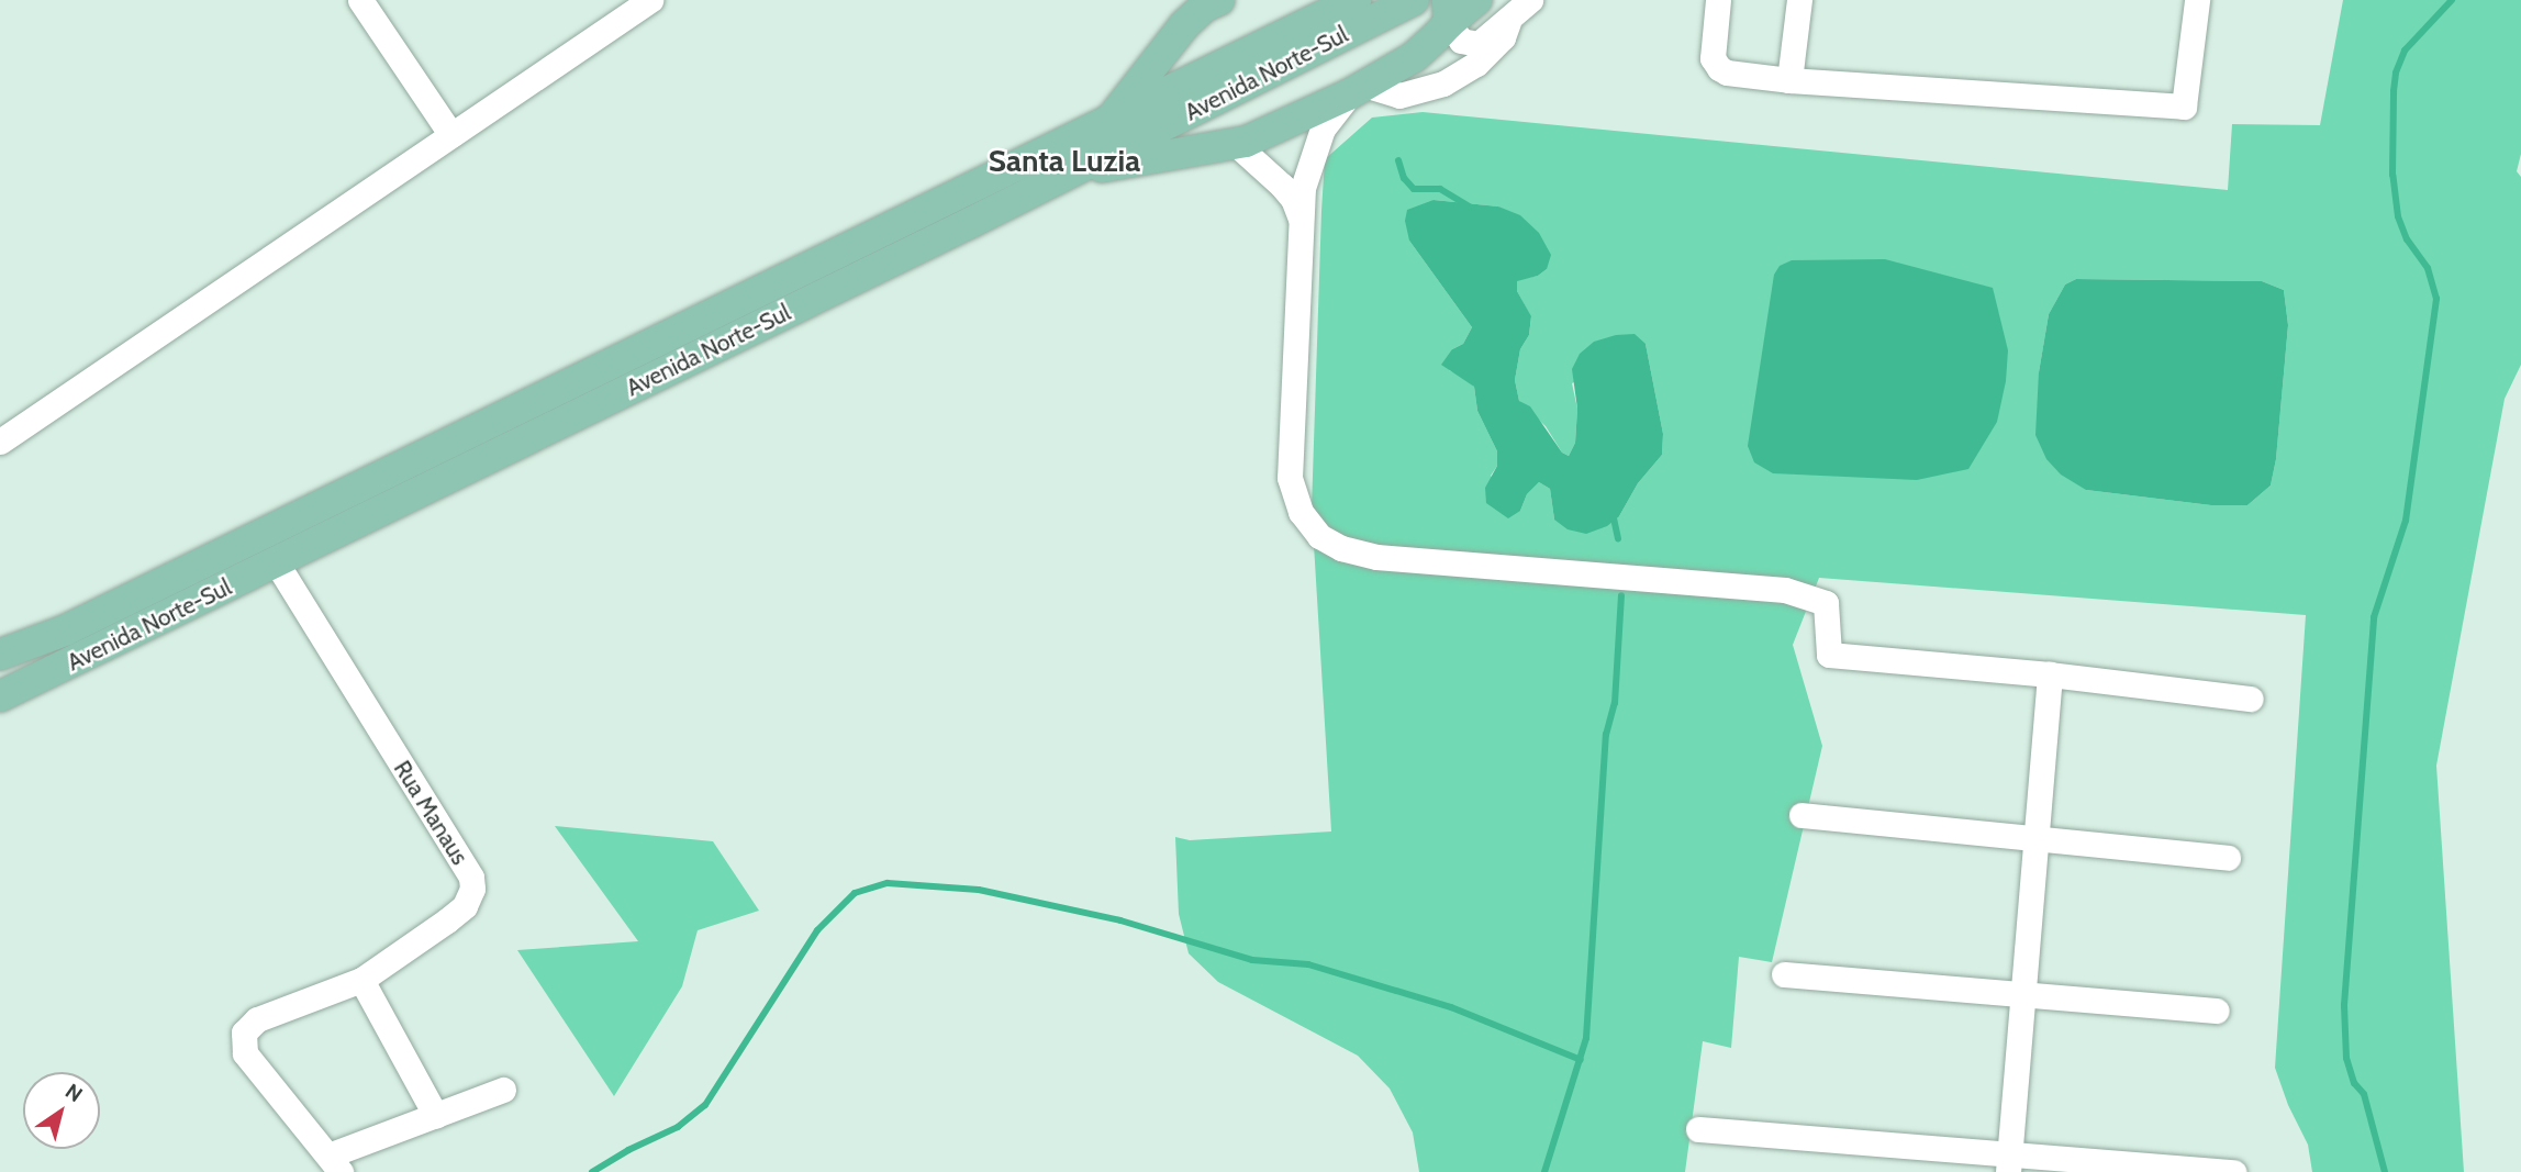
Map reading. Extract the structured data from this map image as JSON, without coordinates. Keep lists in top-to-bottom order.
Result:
{
  "streets": {
    "main road": ["Avenida Norte-Sul"],
    "street": ["Rua Manaus"]
  },
  "crossings": [
    ["Avenida Norte-Sul", "Rua Manaus"]
  ],
  "districts": ["Santa Luzia"],
  "north": "top right"
}
